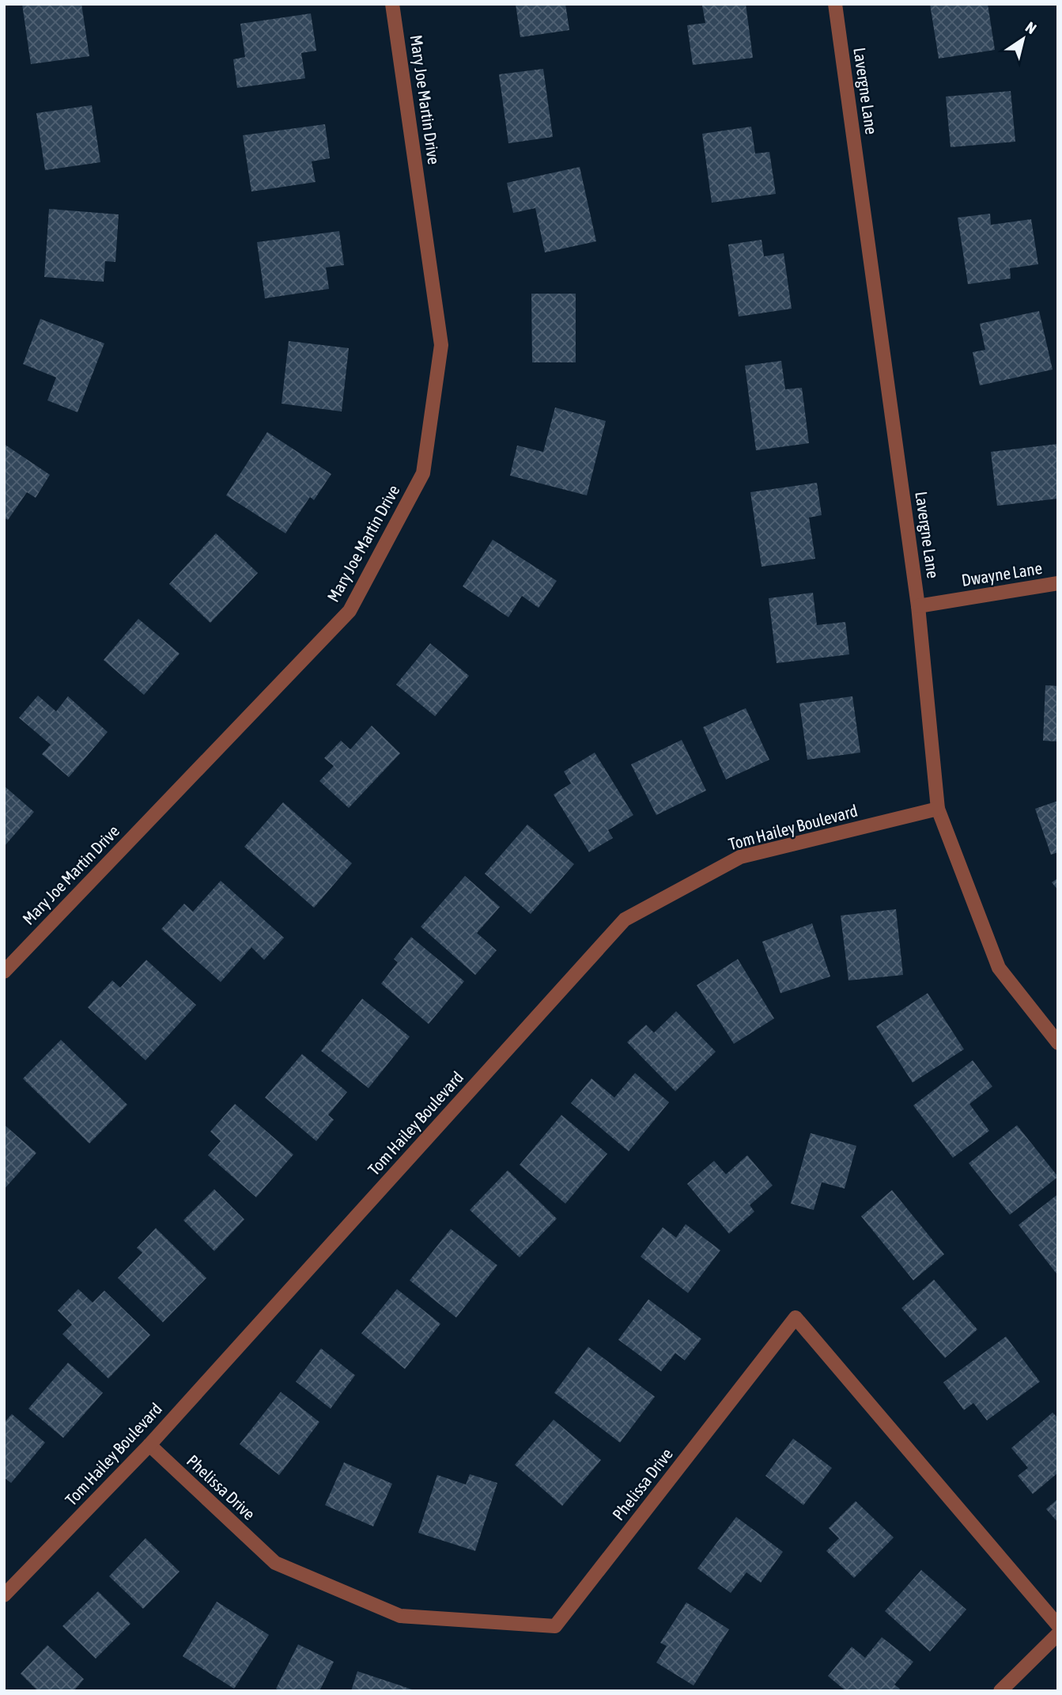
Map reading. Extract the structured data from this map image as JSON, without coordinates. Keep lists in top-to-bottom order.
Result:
{
  "streets": {
    "street": [
      "Lavergne Lane",
      "Mary Joe Martin Drive",
      "Dwayne Lane",
      "Tom Hailey Boulevard",
      "Phelissa Drive"
    ]
  },
  "crossings": [
    ["Lavergne Lane", "Dwayne Lane"],
    ["Lavergne Lane", "Tom Hailey Boulevard"],
    ["Tom Hailey Boulevard", "Phelissa Drive"]
  ],
  "north": "top right"
}
